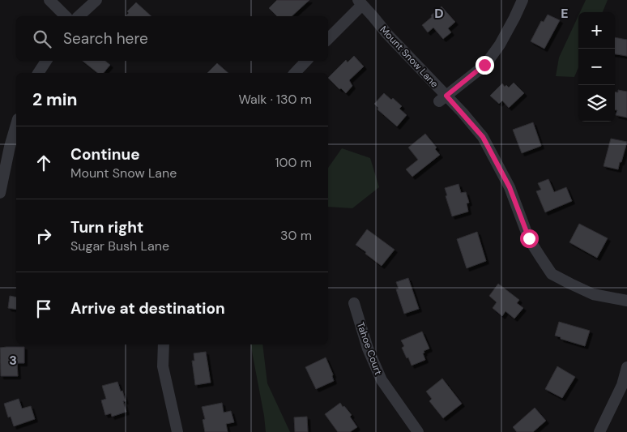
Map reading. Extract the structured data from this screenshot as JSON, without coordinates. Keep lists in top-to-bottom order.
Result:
{
  "streets": {
    "street": ["Mount Snow Lane", "Tahoe Court"]
  },
  "page": {
    "map_buttons": ["+", "−"],
    "search": "Search here",
    "heading": ["2 min", "Walk · 130 m"],
    "list": [
      ["Continue", "Mount Snow Lane", "100 m"],
      ["Turn right", "Sugar Bush Lane", "30 m"],
      "Arrive at destination"
    ]
  },
  "grid": {
    "columns": ["D", "E"],
    "rows": ["3"]
  }
}
